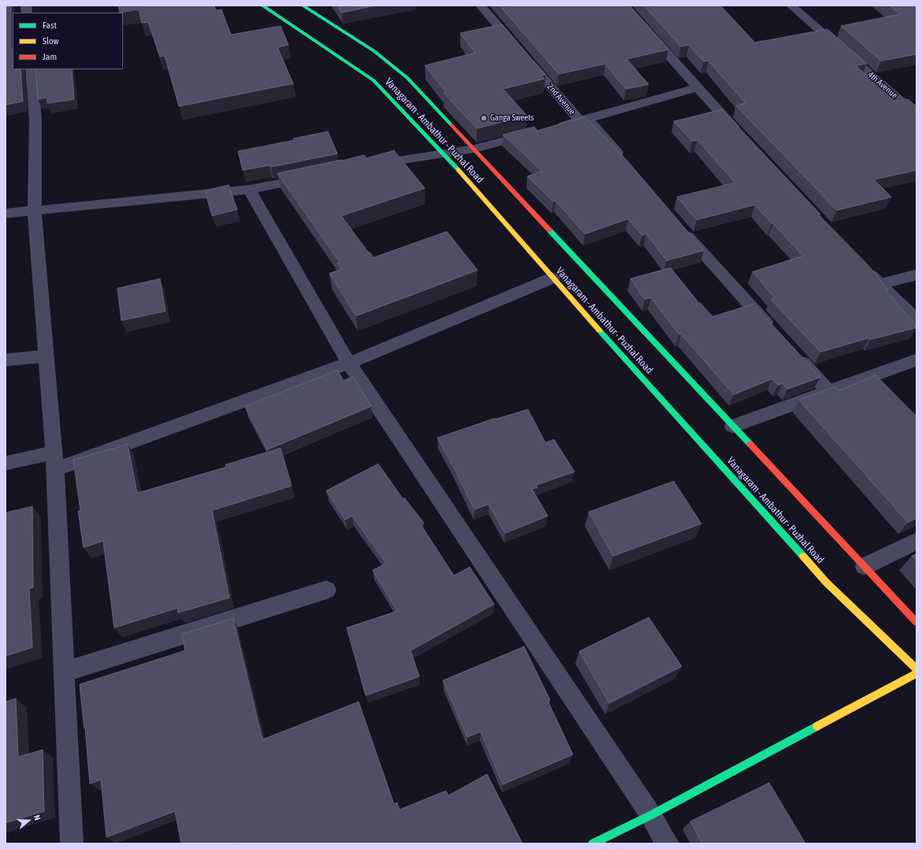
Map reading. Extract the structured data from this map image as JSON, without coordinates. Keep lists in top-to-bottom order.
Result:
{
  "streets": {
    "main road": ["Vanagaram - Ambathur - Puzhal Road"],
    "street": ["4th Avenue", "2nd Avenue"]
  },
  "places": ["Ganga Sweets"],
  "legend": ["Fast", "Slow", "Jam"],
  "north": "right"
}
